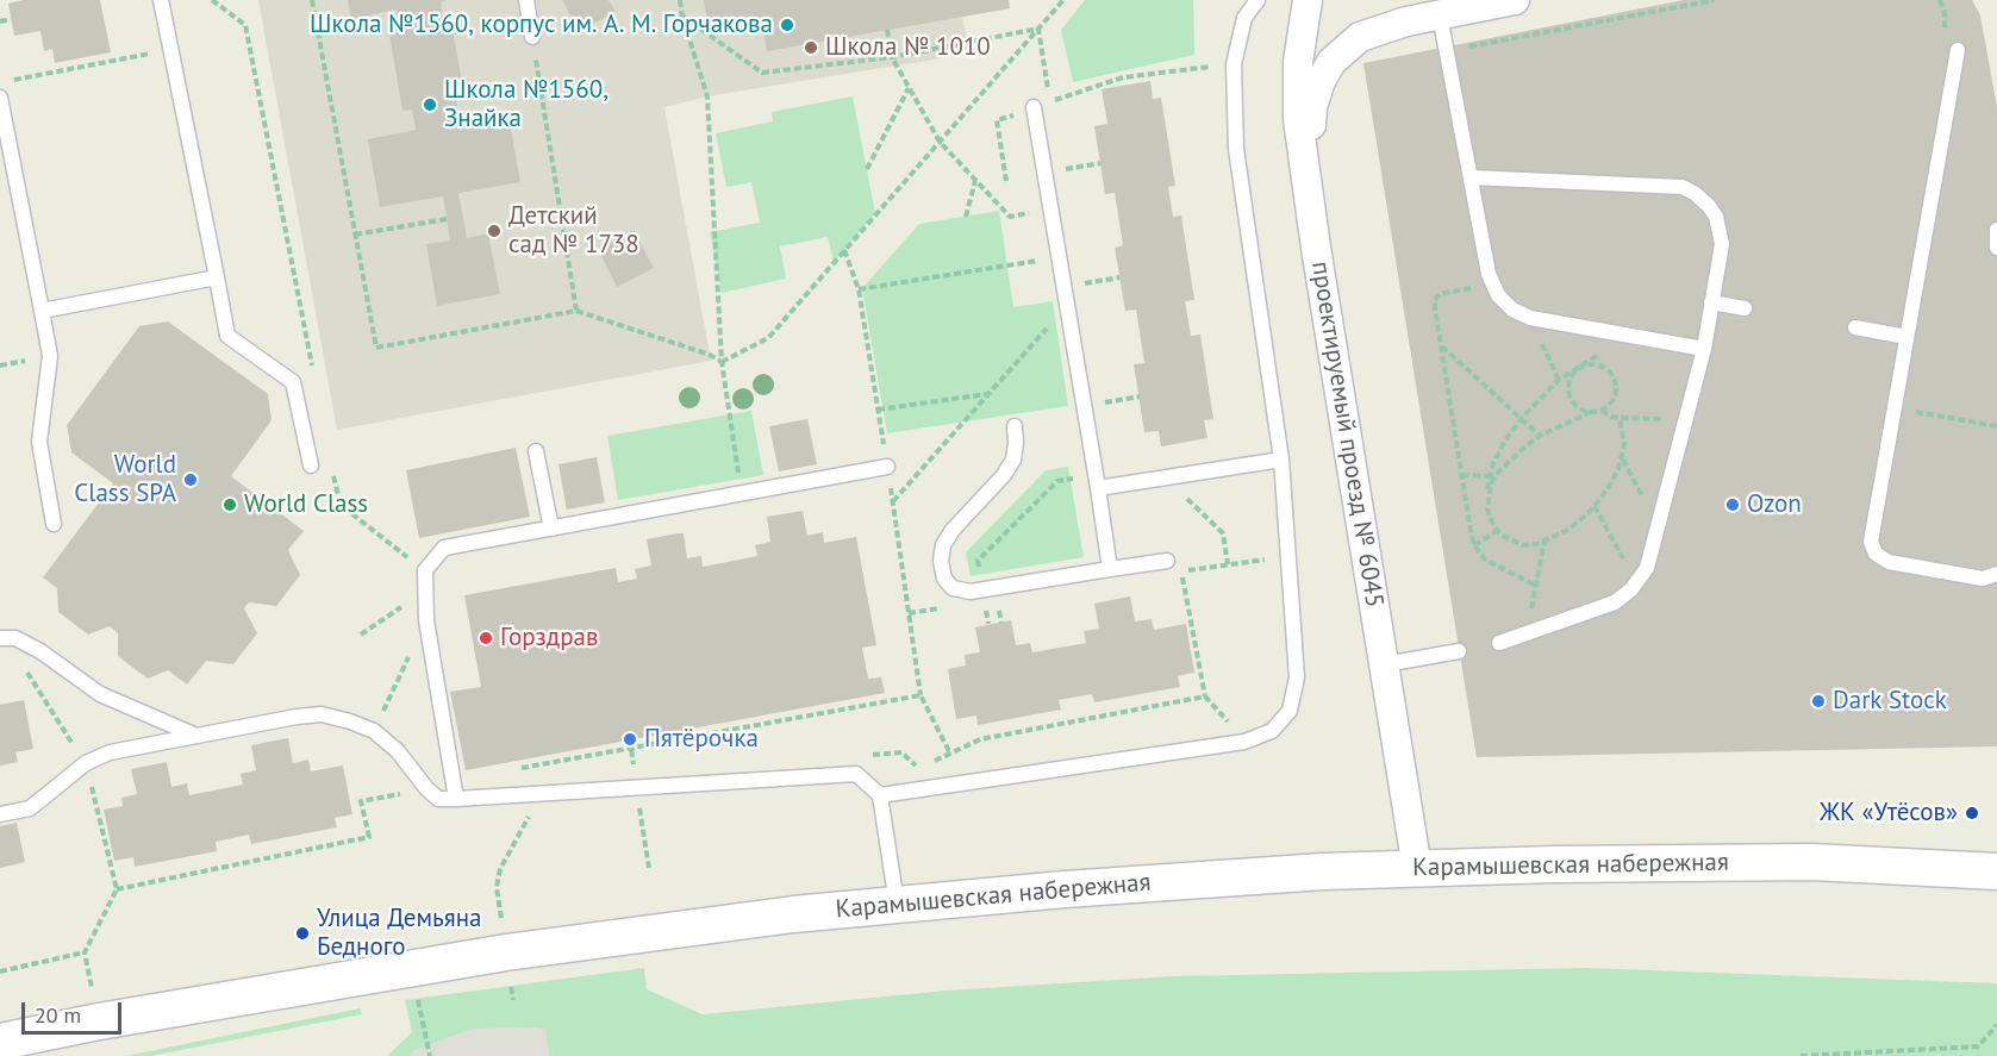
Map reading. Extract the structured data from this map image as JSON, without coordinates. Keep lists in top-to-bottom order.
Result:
{
  "streets": {
    "street": ["проектируемый проезд № 6045", "Карамышевская набережная"]
  },
  "crossings": [
    ["проектируемый проезд № 6045", "Карамышевская набережная"]
  ],
  "places": [
    "Школа №1560, корпус им. А. М. Горчакова",
    "Школа № 1010",
    "Школа №1560, Знайка",
    "Детский сад № 1738",
    "World Class SPA",
    "World Class",
    "Ozon",
    "Горздрав",
    "Dark Stock",
    "Пятёрочка",
    "ЖК «Утёсов»",
    "Улица Демьяна Бедного"
  ],
  "scale_bar": "20 m"
}
